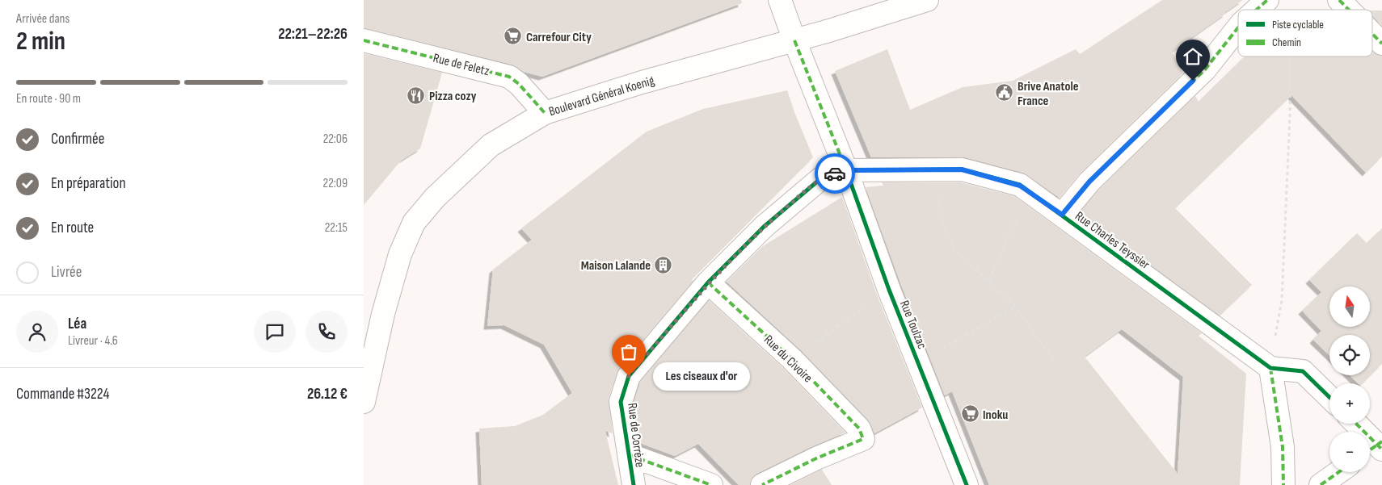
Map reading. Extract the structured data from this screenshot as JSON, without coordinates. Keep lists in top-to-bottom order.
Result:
{
  "streets": {
    "street": [
      "Rue de Feletz",
      "Boulevard Général Koenig",
      "Rue Charles Teyssier",
      "Rue Toulzac",
      "Rue du Civoire",
      "Rue de Corrèze"
    ]
  },
  "crossings": [
    ["Rue de Feletz", "Boulevard Général Koenig"],
    ["Boulevard Général Koenig", "Rue Toulzac"],
    ["Rue Charles Teyssier", "Rue Toulzac"],
    ["Rue Charles Teyssier", "Rue de Corrèze"],
    ["Rue Toulzac", "Rue de Corrèze"],
    ["Rue du Civoire", "Rue de Corrèze"]
  ],
  "places": {
    "supermarket": ["Carrefour City", "Inoku"],
    "public building": ["Brive Anatole France"],
    "restaurant": ["Pizza cozy"],
    "building": ["Maison Lalande"],
    "other": ["Les ciseaux d'or"]
  },
  "legend": ["Piste cyclable", "Chemin"],
  "north": "top",
  "page": {
    "heading": ["2 min", "Arrivée dans", "22:21–22:26"],
    "panel": [
      "Léa",
      "Livreur · 4.6",
      "Commande #3224",
      "26.12 €"
    ],
    "bar": "En route · 90 m",
    "list": [
      ["Confirmée", "22:06"],
      ["En préparation", "22:09"],
      ["En route", "22:15"],
      "Livrée"
    ],
    "map_buttons": ["+", "−"],
    "bubble": "Les ciseaux d'or"
  }
}
